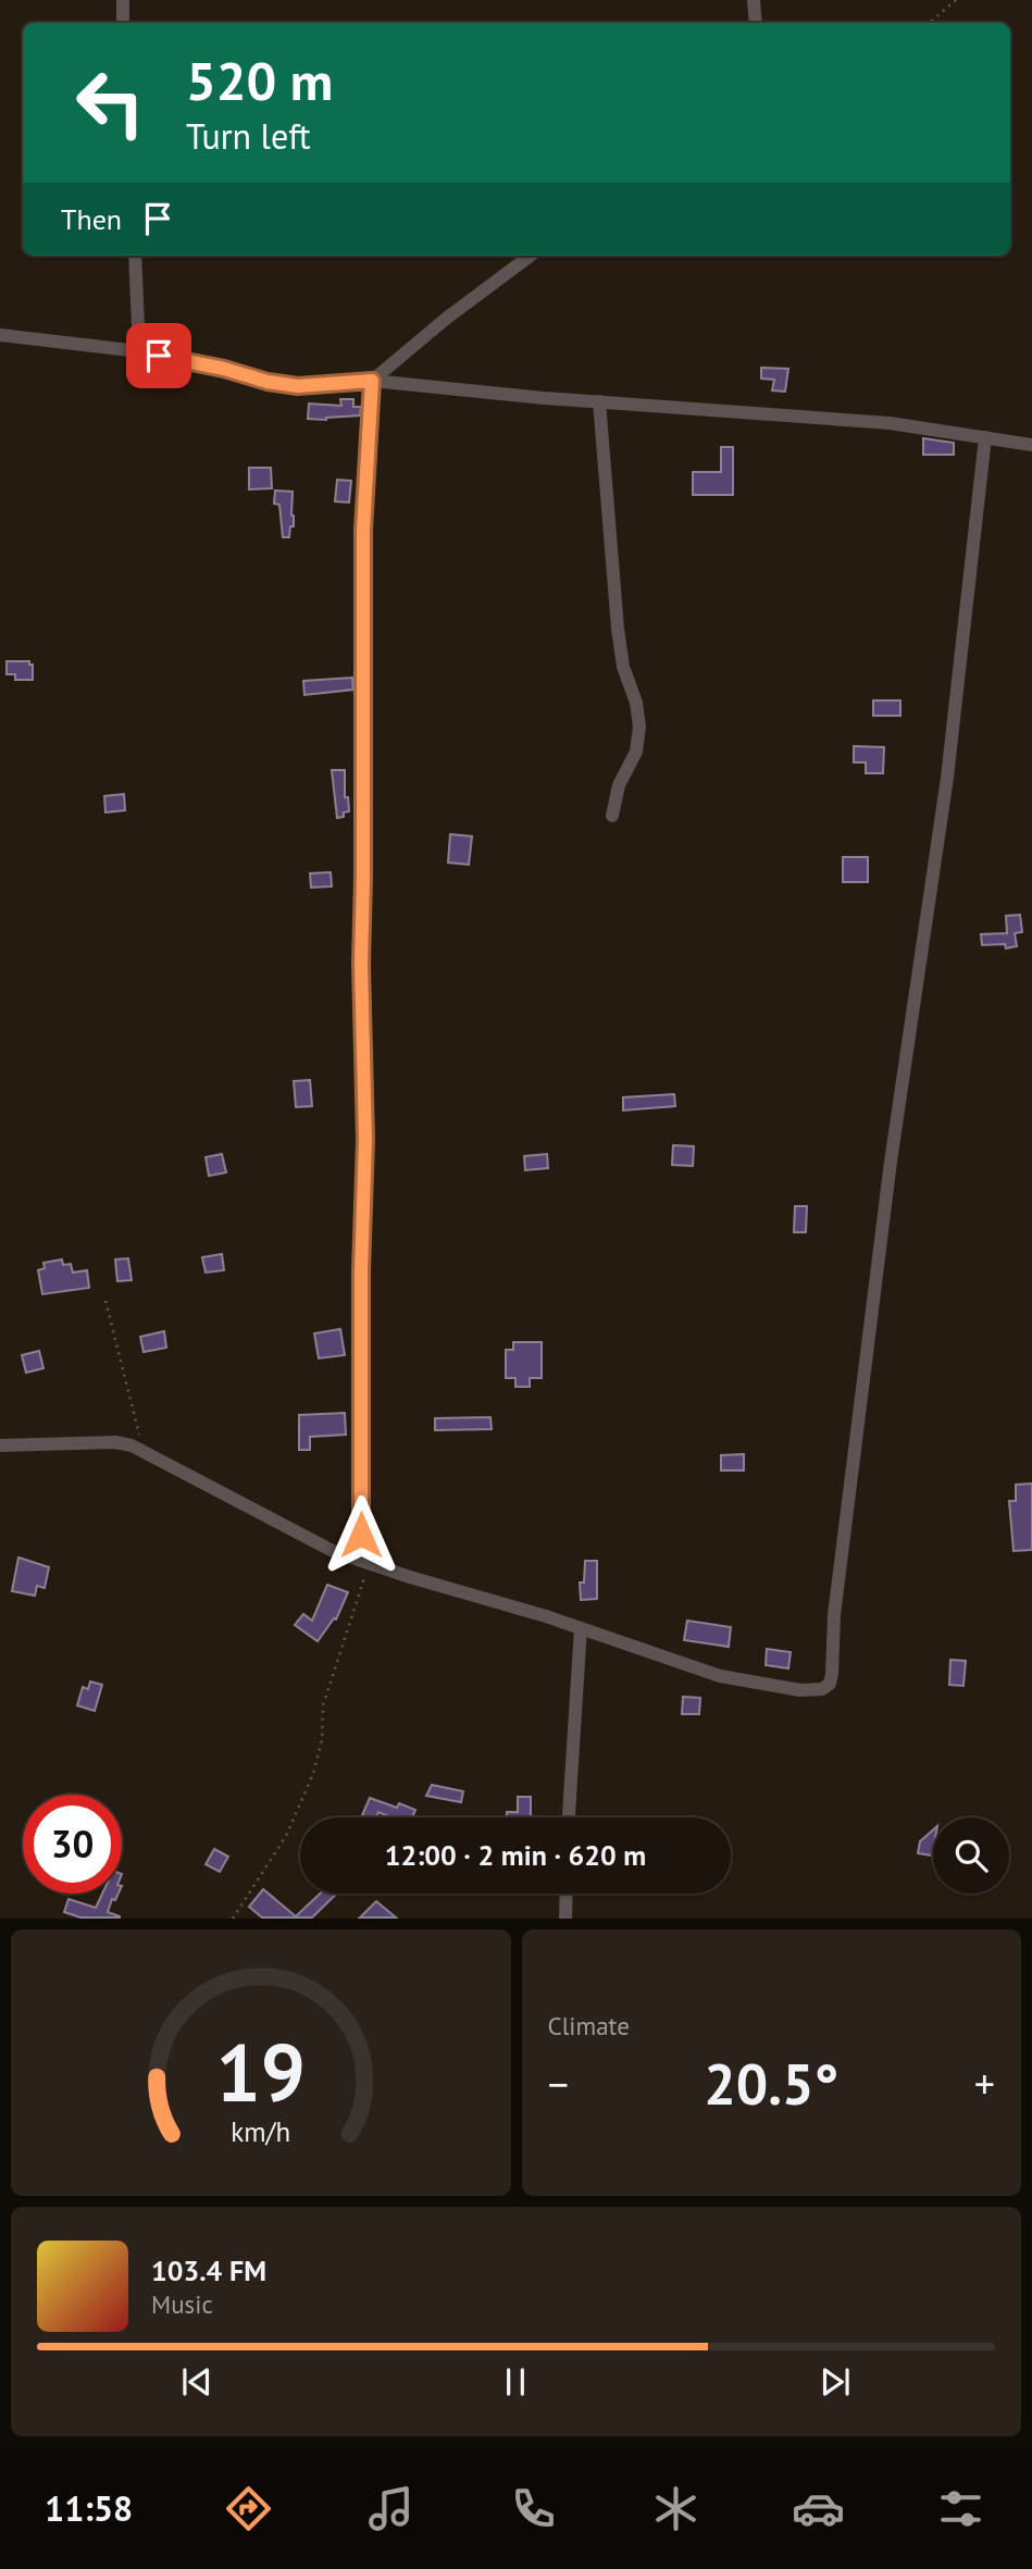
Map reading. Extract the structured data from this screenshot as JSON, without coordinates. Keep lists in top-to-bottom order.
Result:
{
  "page": {
    "turn": ["520 m", "Turn left"],
    "then": "Then",
    "limit": "30",
    "trip": "12:00 · 2 min · 620 m",
    "tile": "Climate",
    "heat": ["−", "20.5°", "+"],
    "song": ["103.4 FM", "Music"],
    "tabs": "11:58",
    "gauge": ["19", "km/h"]
  }
}
